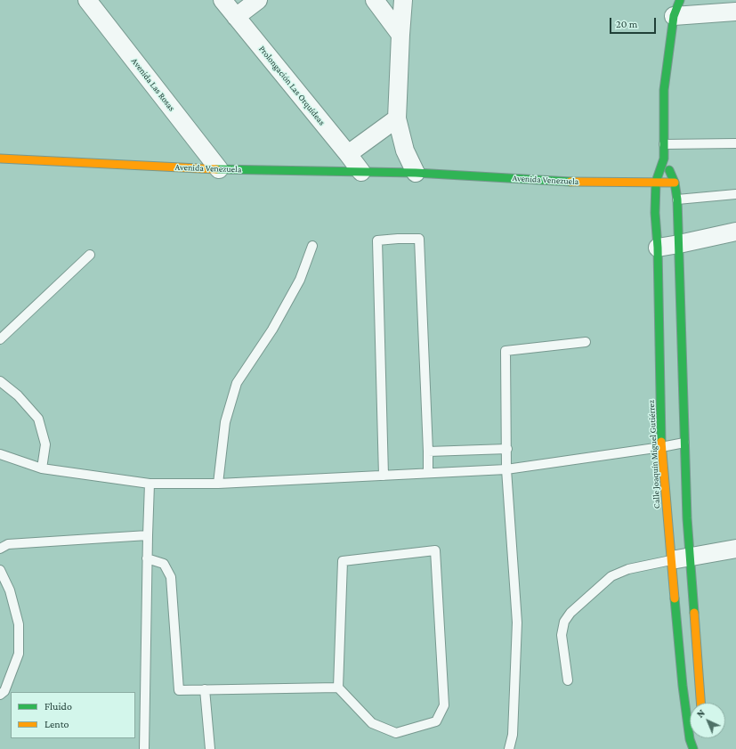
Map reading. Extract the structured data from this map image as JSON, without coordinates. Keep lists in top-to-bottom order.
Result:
{
  "streets": {
    "main road": ["Avenida Venezuela", "Calle Joaquín Miguel Gutiérrez"],
    "street": ["Avenida Las Rosas", "Prolongación Las Orquídeas"]
  },
  "crossings": [
    ["Avenida Las Rosas", "Avenida Venezuela"],
    ["Prolongación Las Orquídeas", "Avenida Venezuela"],
    ["Avenida Venezuela", "Calle Joaquín Miguel Gutiérrez"]
  ],
  "legend": ["Fluido", "Lento"],
  "scale_bar": "20 m",
  "north": "top left"
}
